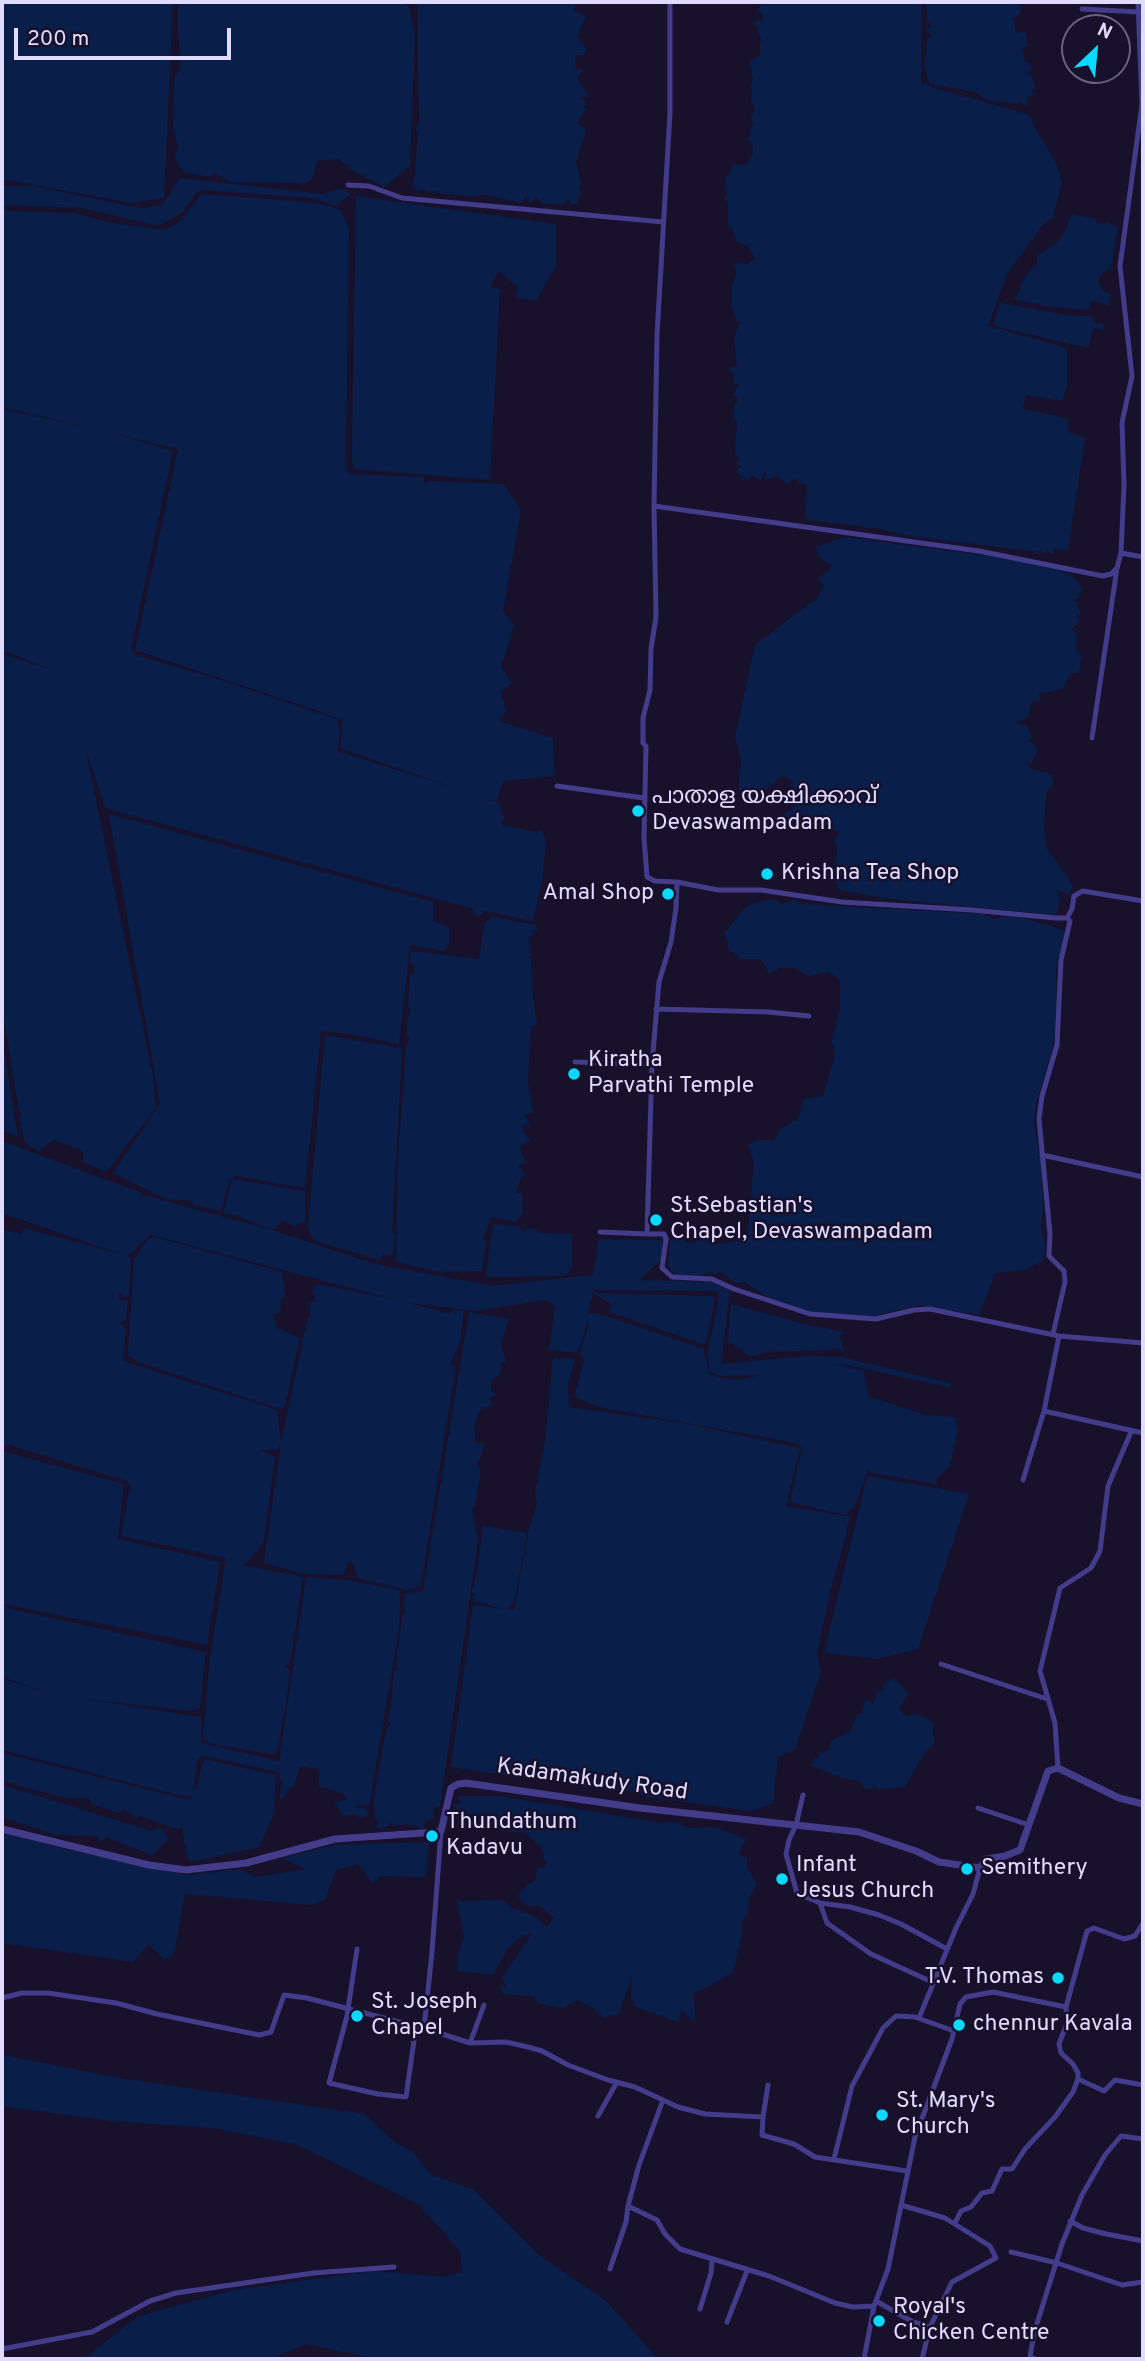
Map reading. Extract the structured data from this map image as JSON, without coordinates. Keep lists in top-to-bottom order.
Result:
{
  "streets": {
    "street": ["Kadamakudy Road"]
  },
  "places": [
    "പാതാള യക്ഷിക്കാവ് Devaswampadam",
    "Krishna Tea Shop",
    "Amal Shop",
    "Kiratha Parvathi Temple",
    "St.Sebastian's Chapel, Devaswampadam",
    "Thundathum Kadavu",
    "Semithery",
    "Infant Jesus Church",
    "T.V. Thomas",
    "St. Joseph Chapel",
    "chennur Kavala",
    "St. Mary's Church",
    "Royal's Chicken Centre"
  ],
  "scale_bar": "200 m",
  "north": "top right"
}
